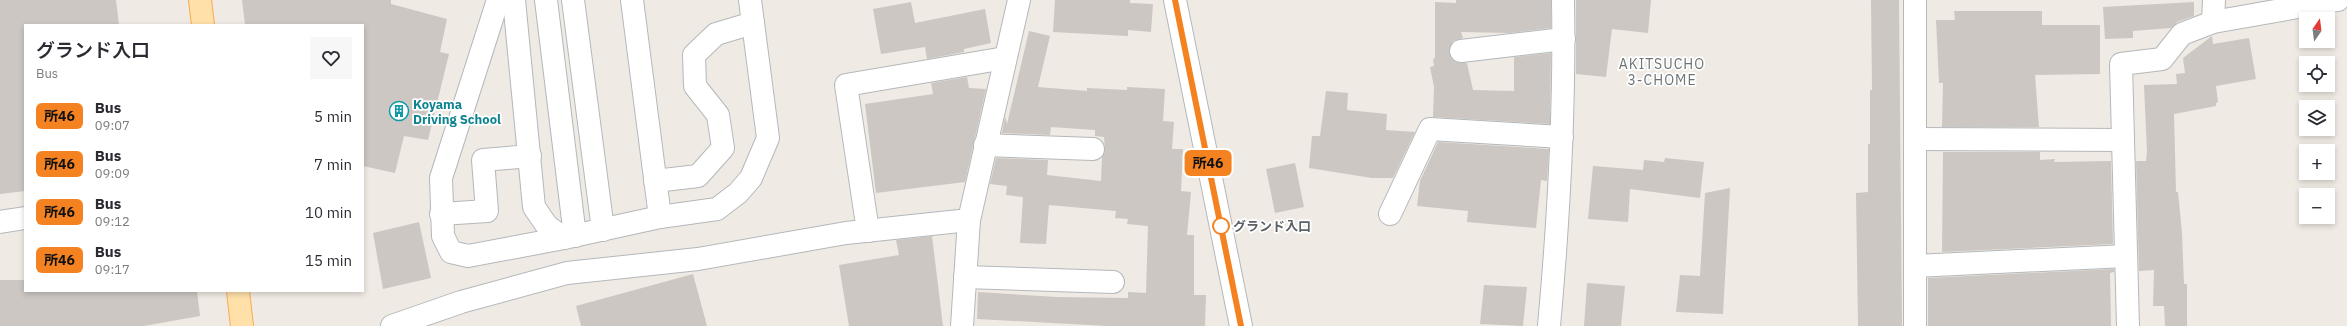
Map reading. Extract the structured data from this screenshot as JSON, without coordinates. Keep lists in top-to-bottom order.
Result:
{
  "districts": ["AKITSUCHO 3-CHOME"],
  "places": {
    "building": ["Koyama Driving School"],
    "other": ["グランド入口"]
  },
  "lines": ["bus line 所46"],
  "north": "top",
  "page": {
    "on_map": "所46",
    "map_buttons": ["+", "−"],
    "heading": ["グランド入口", "Bus"],
    "list": [
      {
        "mark": "所46",
        "name": "Bus",
        "note": "09:07",
        "value": "5 min"
      },
      {
        "mark": "所46",
        "name": "Bus",
        "note": "09:09",
        "value": "7 min"
      },
      {
        "mark": "所46",
        "name": "Bus",
        "note": "09:12",
        "value": "10 min"
      },
      {
        "mark": "所46",
        "name": "Bus",
        "note": "09:17",
        "value": "15 min"
      }
    ]
  }
}
